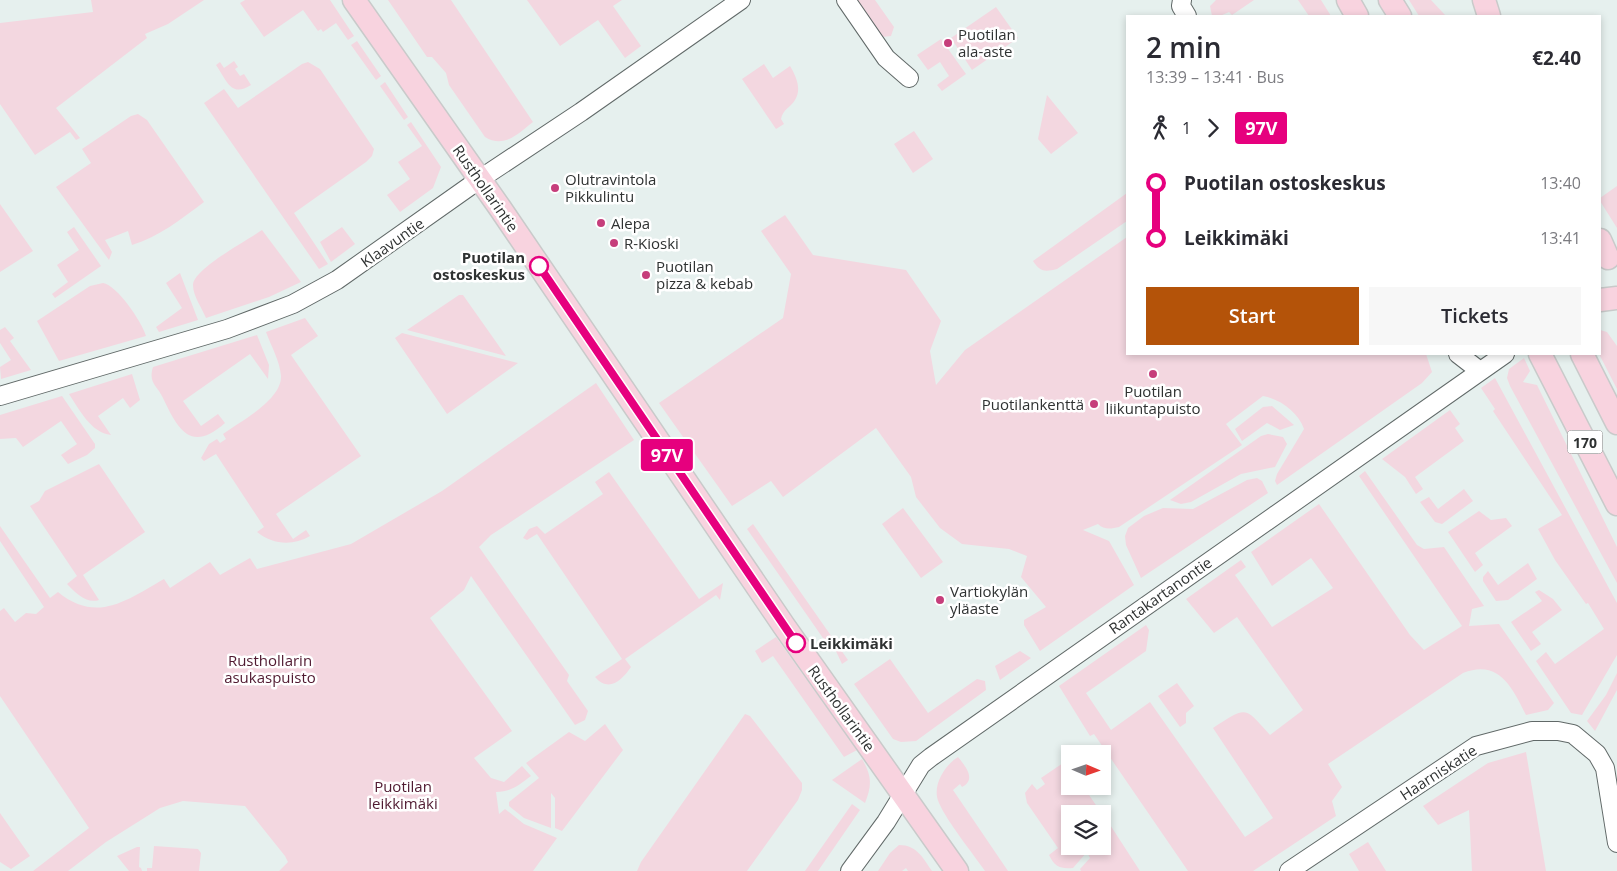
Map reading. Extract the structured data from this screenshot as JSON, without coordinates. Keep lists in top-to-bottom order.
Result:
{
  "streets": {
    "main road": ["Rusthollarintie", "170"],
    "street": ["Klaavuntie", "Rantakartanontie", "Haarniskatie"]
  },
  "crossings": [
    ["Rusthollarintie", "Klaavuntie"],
    ["Rusthollarintie", "Rantakartanontie"]
  ],
  "parks": ["Rusthollarin asukaspuisto", "Puotilan leikkimäki"],
  "places": [
    "Puotilan ala-aste",
    "Olutravintola Pikkulintu",
    "Alepa",
    "R-Kioski",
    "Puotilan ostoskeskus",
    "Puotilan pizza & kebab",
    "Puotilan liikuntapuisto",
    "Puotilankenttä",
    "Vartiokylän yläaste",
    "Leikkimäki"
  ],
  "lines": ["bus line 97V"],
  "north": "right",
  "page": {
    "on_map": "97V",
    "heading": ["2 min", "13:39 – 13:41 · Bus", "€2.40"],
    "legs": ["1", "97V"],
    "list": [
      {
        "name": "Puotilan ostoskeskus",
        "value": "13:40"
      },
      {
        "name": "Leikkimäki",
        "value": "13:41"
      }
    ],
    "buttons": ["Start", "Tickets"]
  }
}
